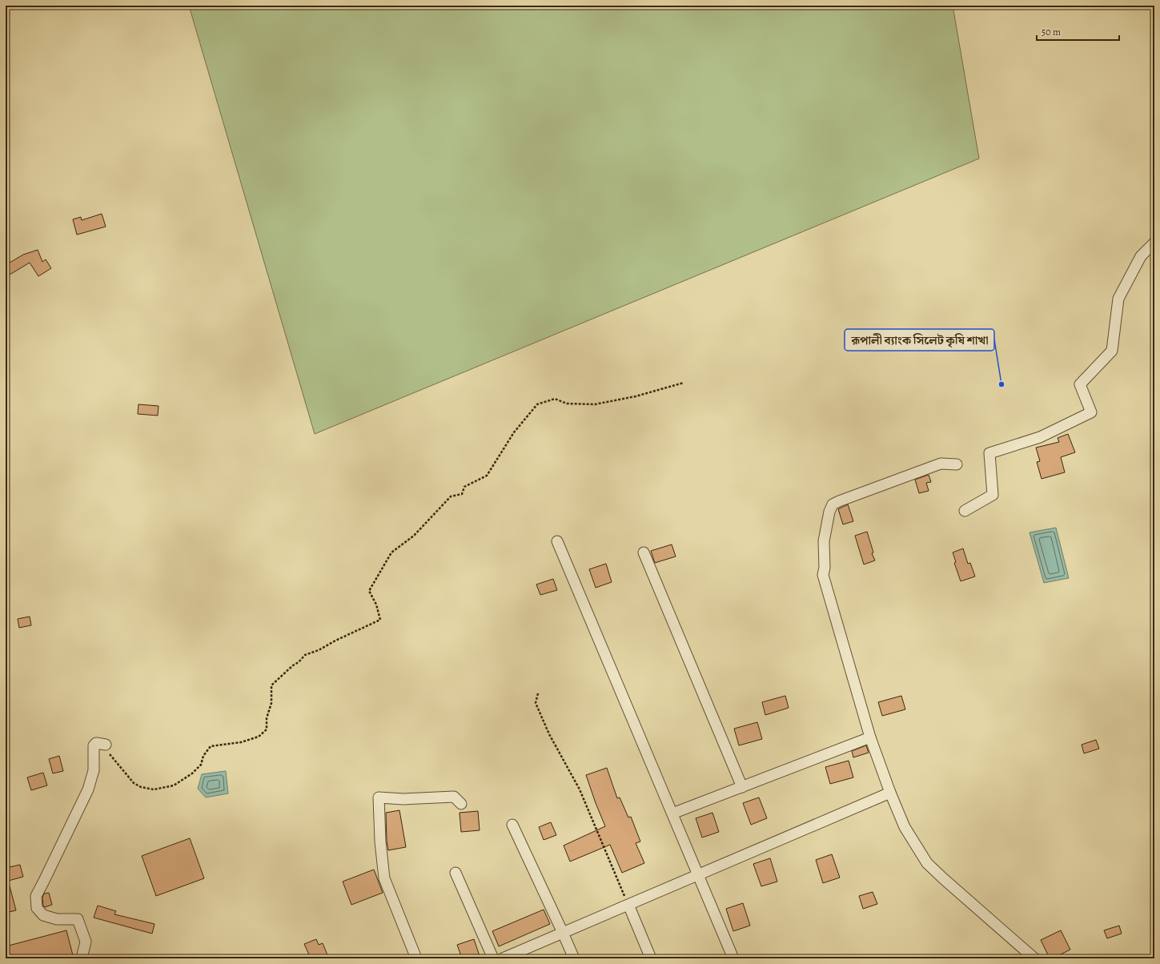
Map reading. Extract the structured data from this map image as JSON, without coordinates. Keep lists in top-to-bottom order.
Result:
{
  "places": ["রূপালী ব্যাংক সিলেট কৃষি শাখা"],
  "scale_bar": "50 m"
}
